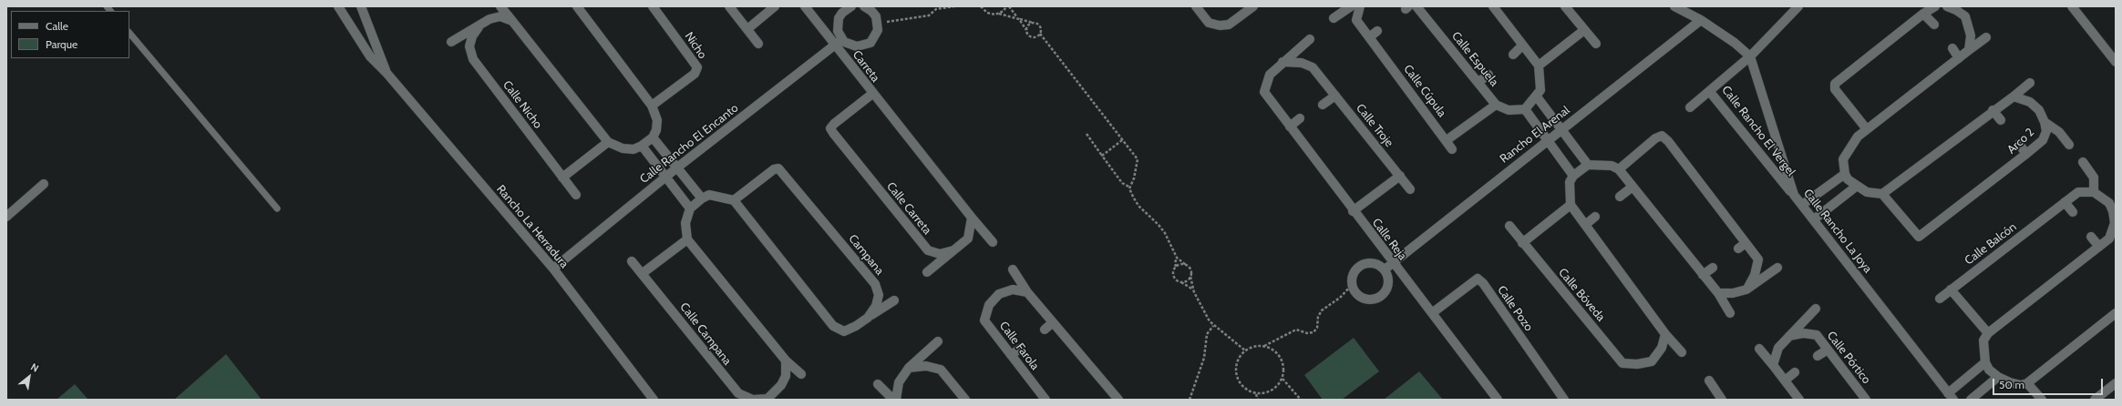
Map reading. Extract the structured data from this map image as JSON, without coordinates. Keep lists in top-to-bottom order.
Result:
{
  "streets": {
    "street": [
      "Nicho",
      "Calle Espuela",
      "Carreta",
      "Calle Cúpula",
      "Calle Nicho",
      "Calle Troje",
      "Calle Rancho El Vergel",
      "Rancho El Arenal",
      "Arco 2",
      "Calle Rancho El Encanto",
      "Calle Carreta",
      "Rancho La Herradura",
      "Calle Rancho La Joya",
      "Calle Reja",
      "Calle Balcón",
      "Campana",
      "Calle Bóveda",
      "Calle Pozo",
      "Calle Campana",
      "Calle Farola",
      "Calle Pórtico"
    ]
  },
  "crossings": [
    ["Carreta", "Calle Rancho El Encanto"],
    ["Carreta", "Calle Carreta"],
    ["Calle Troje", "Calle Reja"],
    ["Calle Rancho El Vergel", "Calle Rancho La Joya"],
    ["Rancho El Arenal", "Calle Reja"],
    ["Calle Rancho El Encanto", "Rancho La Herradura"],
    ["Calle Reja", "Calle Pozo"]
  ],
  "legend": ["Calle", "Parque"],
  "scale_bar": "50 m",
  "north": "top right"
}
